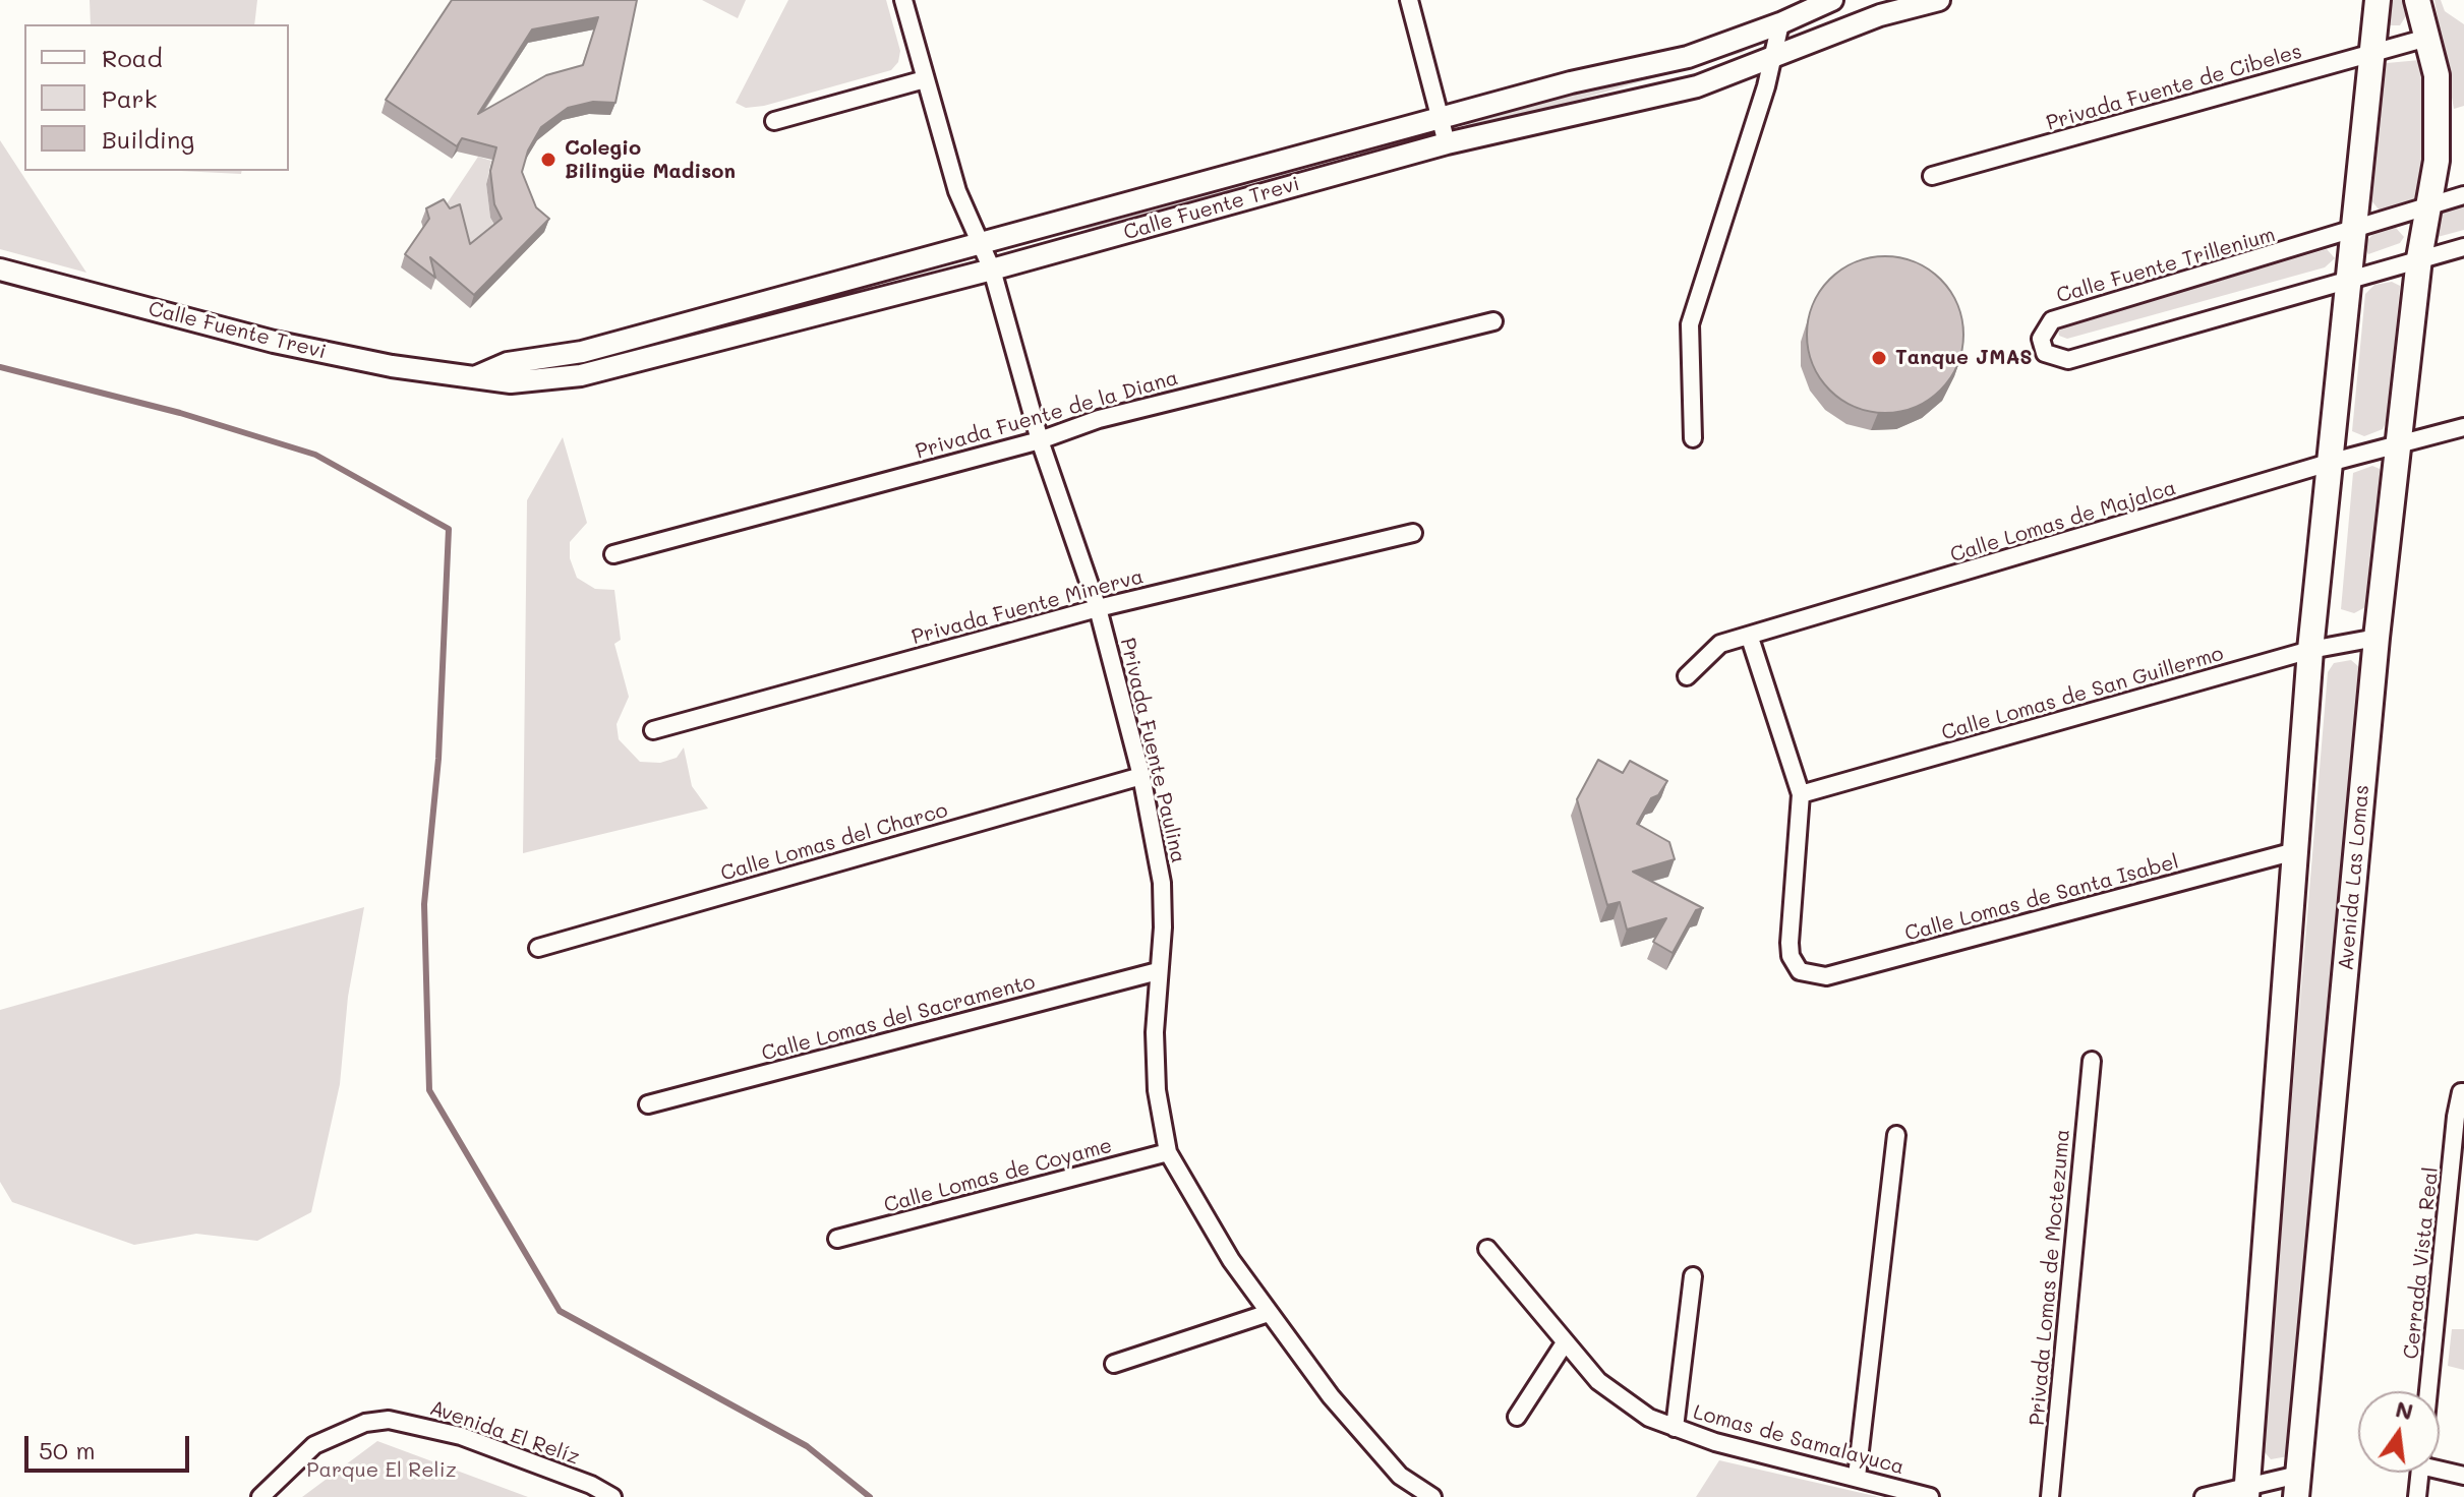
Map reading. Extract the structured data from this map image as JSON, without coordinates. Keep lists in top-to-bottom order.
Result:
{
  "streets": {
    "main road": ["Avenida Las Lomas"],
    "street": [
      "Privada Fuente de Cibeles",
      "Calle Fuente Trevi",
      "Calle Fuente Trillenium",
      "Privada Fuente de la Diana",
      "Calle Lomas de Majalca",
      "Privada Fuente Minerva",
      "Calle Lomas de San Guillermo",
      "Privada Fuente Paulina",
      "Calle Lomas del Charco",
      "Calle Lomas de Santa Isabel",
      "Calle Lomas del Sacramento",
      "Calle Lomas de Coyame",
      "Cerrada Vista Real",
      "Privada Lomas de Moctezuma",
      "Avenida El Relíz",
      "Lomas de Samalayuca"
    ]
  },
  "crossings": [
    ["Privada Fuente de Cibeles", "Avenida Las Lomas"],
    ["Calle Fuente Trevi", "Privada Fuente Paulina"],
    ["Calle Fuente Trillenium", "Avenida Las Lomas"],
    ["Privada Fuente de la Diana", "Privada Fuente Paulina"],
    ["Calle Lomas de Majalca", "Avenida Las Lomas"],
    ["Privada Fuente Minerva", "Privada Fuente Paulina"],
    ["Calle Lomas de San Guillermo", "Avenida Las Lomas"],
    ["Calle Lomas de San Guillermo", "Calle Lomas de Santa Isabel"],
    ["Privada Fuente Paulina", "Calle Lomas del Charco"],
    ["Privada Fuente Paulina", "Calle Lomas del Sacramento"],
    ["Privada Fuente Paulina", "Calle Lomas de Coyame"]
  ],
  "parks": ["Parque El Reliz"],
  "places": ["Colegio Bilingüe Madison", "Tanque JMAS"],
  "legend": ["Road", "Park", "Building"],
  "scale_bar": "50 m",
  "north": "top"
}
